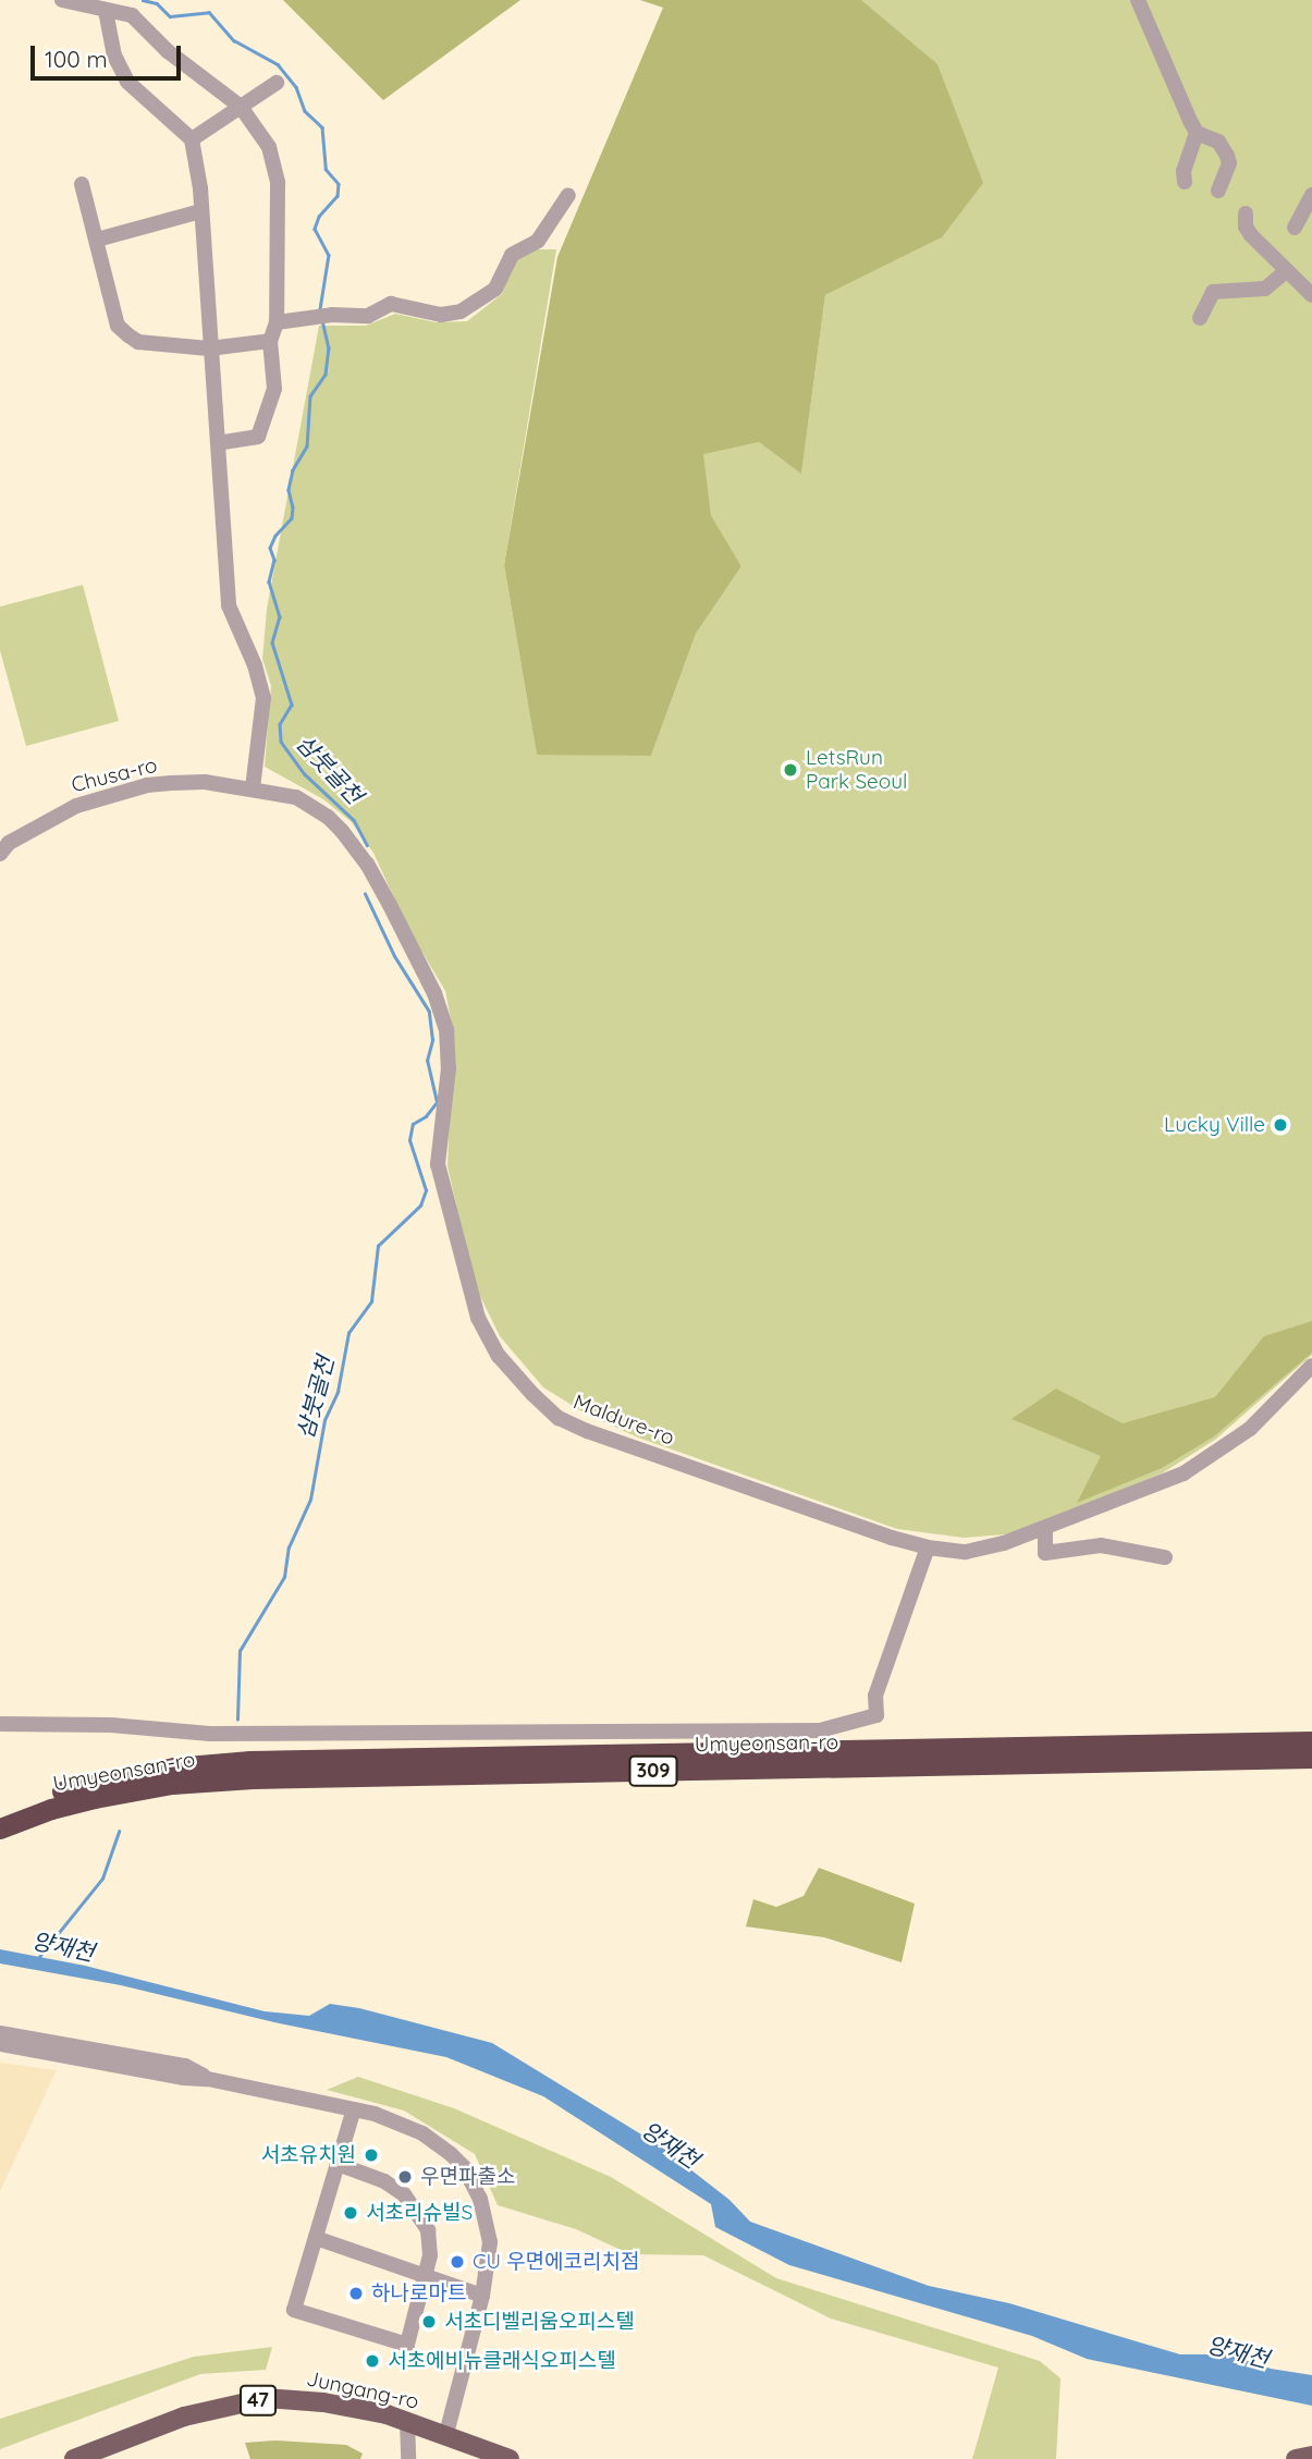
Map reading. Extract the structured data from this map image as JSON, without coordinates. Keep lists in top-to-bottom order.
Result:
{
  "streets": {
    "highway": ["Umyeonsan-ro", "309"],
    "main road": ["Jungang-ro", "47"],
    "street": ["Chusa-ro", "Maldure-ro"]
  },
  "crossings": [
    ["Chusa-ro", "Maldure-ro"]
  ],
  "water": ["삼붓골천", "양재천"],
  "places": [
    "LetsRun Park Seoul",
    "Lucky Ville",
    "서초유치원",
    "우면파출소",
    "서초리슈빌S",
    "CU 우면에코리치점",
    "하나로마트",
    "서초디벨리움오피스텔",
    "서초에비뉴클래식오피스텔"
  ],
  "scale_bar": "100 m"
}
